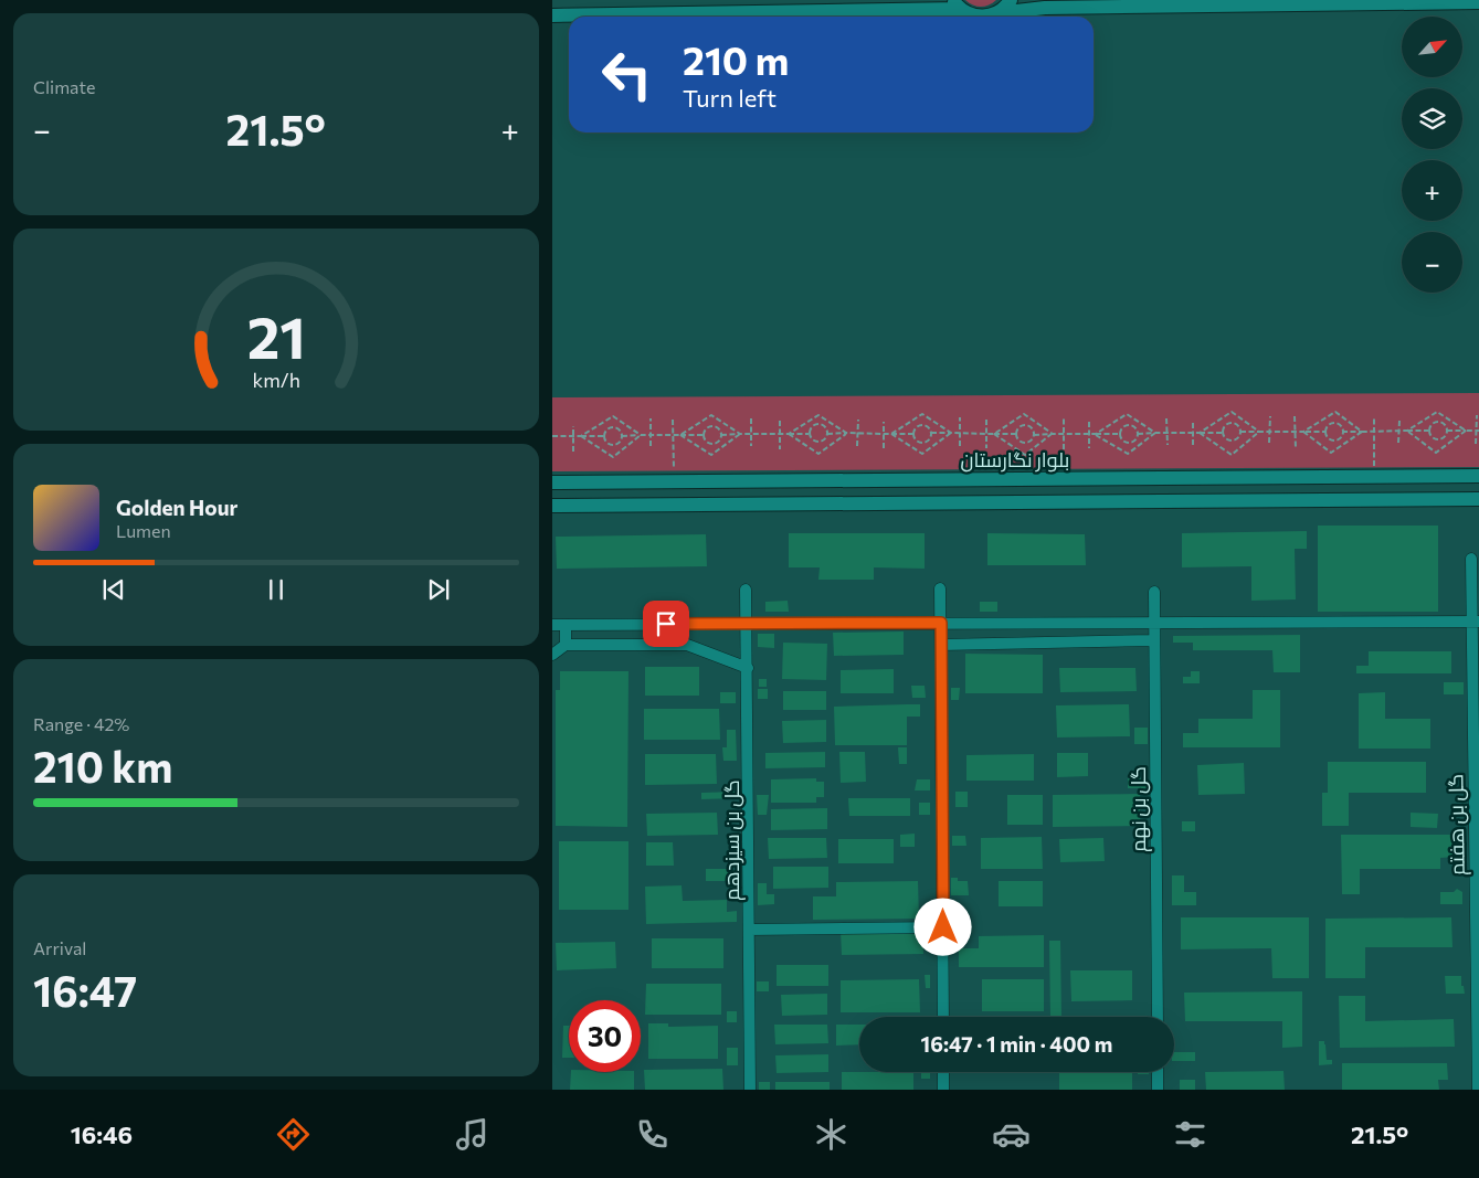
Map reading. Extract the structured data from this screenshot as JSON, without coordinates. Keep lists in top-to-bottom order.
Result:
{
  "streets": {
    "street": [
      "بلوار نگارستان",
      "گل بن نهم",
      "گل بن هفتم",
      "گل بن سیزدهم"
    ]
  },
  "north": "top right",
  "page": {
    "tile": [
      "Climate",
      ["Range · 42%", "210 km"],
      ["Arrival", "16:47"]
    ],
    "map_buttons": ["+", "−"],
    "turn": ["210 m", "Turn left"],
    "heat": ["−", "21.5°", "+"],
    "song": ["Golden Hour", "Lumen"],
    "limit": "30",
    "trip": "16:47 · 1 min · 400 m",
    "tabs": ["16:46", "21.5°"],
    "gauge": ["21", "km/h"]
  }
}
